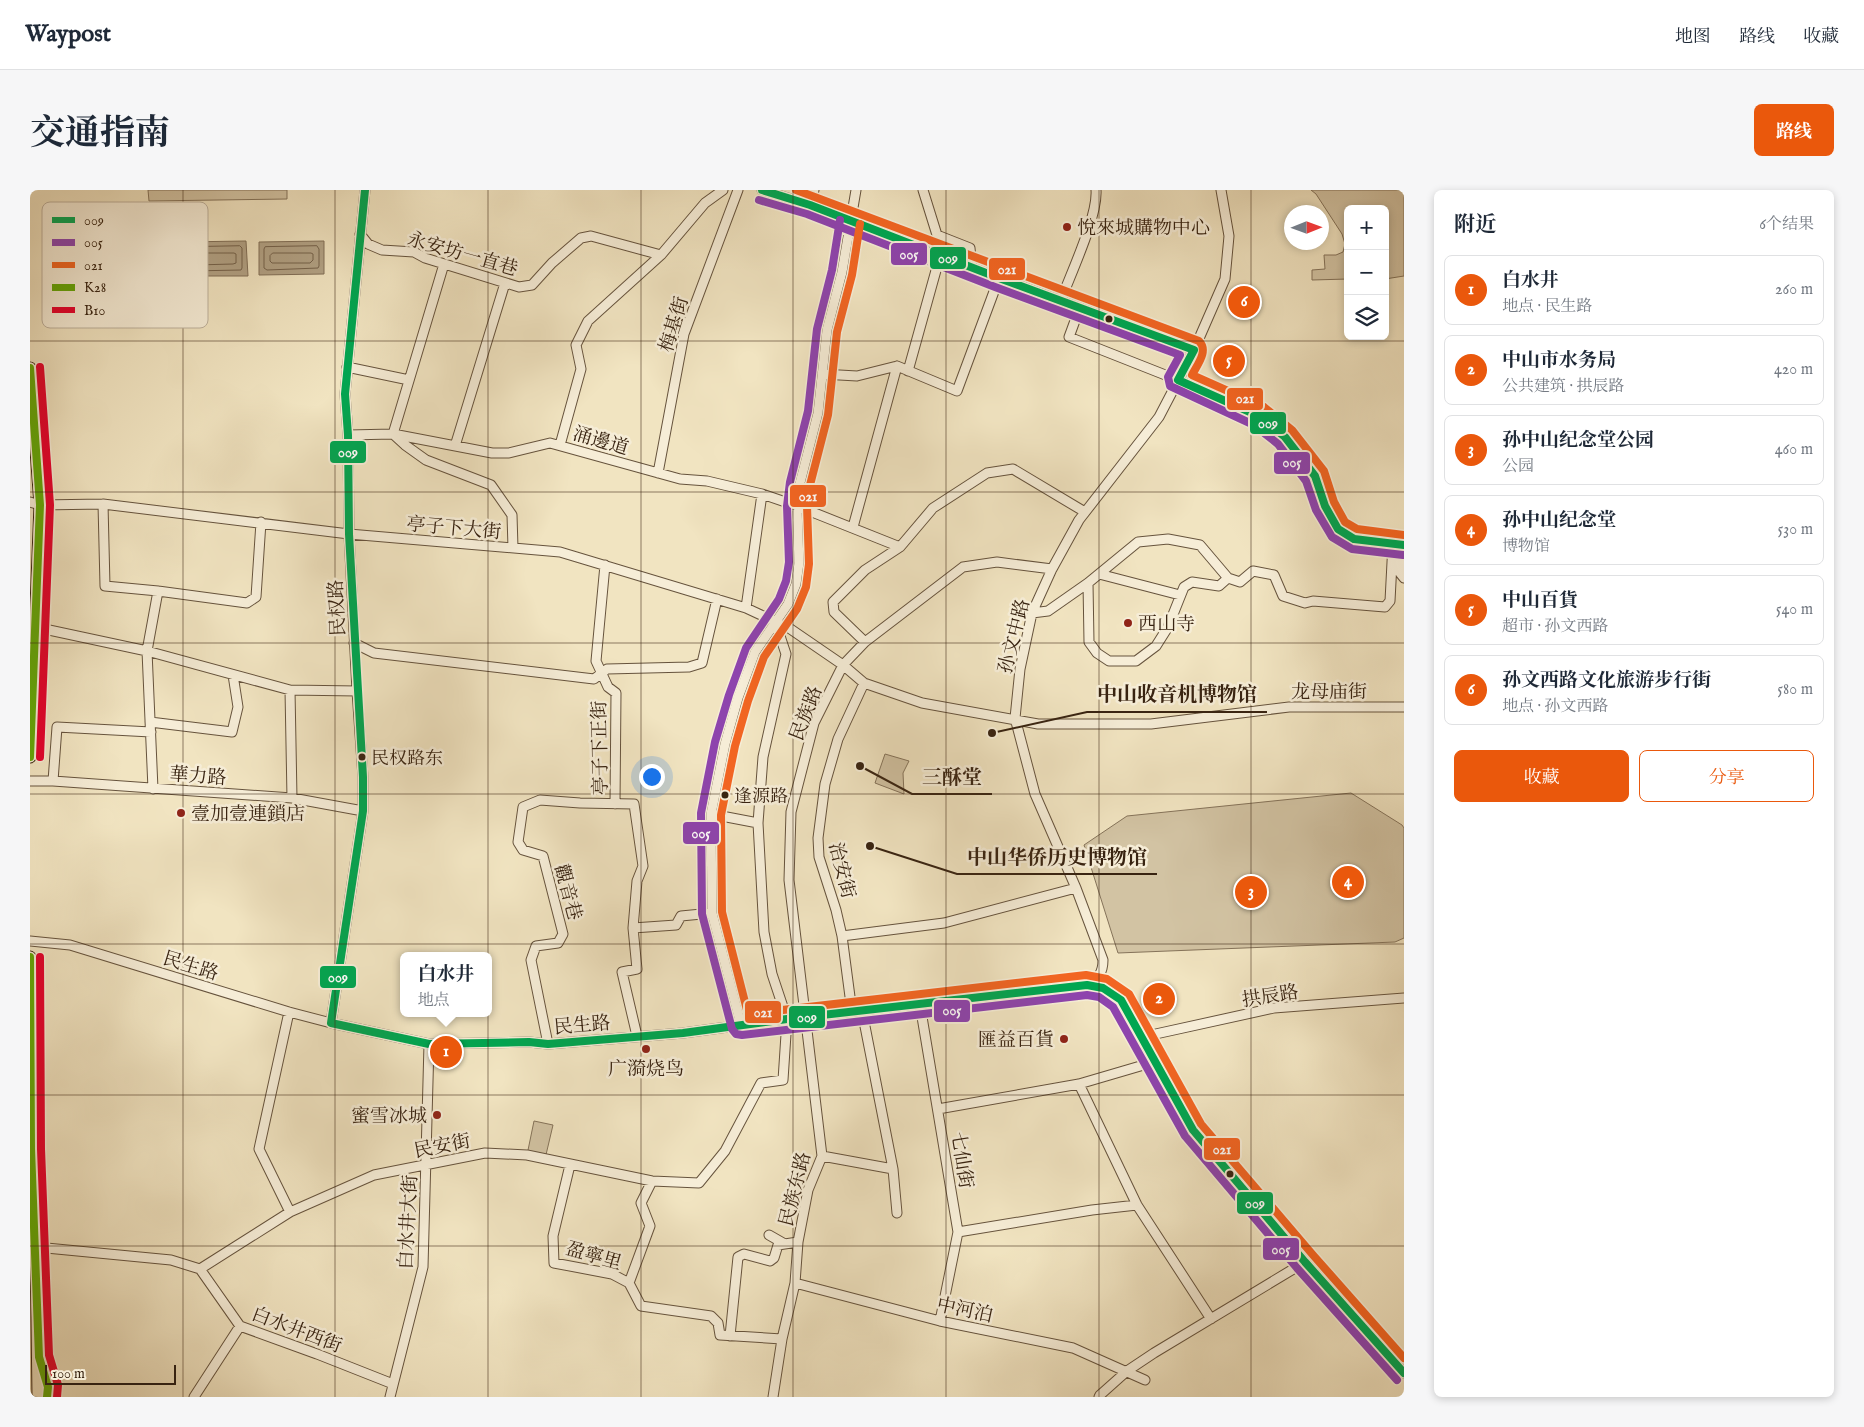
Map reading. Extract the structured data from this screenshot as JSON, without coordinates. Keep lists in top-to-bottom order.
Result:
{
  "streets": {
    "street": [
      "永安坊一直巷",
      "梅基街",
      "涌邊道",
      "亭子下大街",
      "民权路",
      "孙文中路",
      "龙母庙街",
      "民族路",
      "亭子下正街",
      "華力路",
      "治安街",
      "觀音巷",
      "民生路",
      "拱辰路",
      "民安街",
      "七仙街",
      "民族东路",
      "白水井大街",
      "盈寧里",
      "中河泊",
      "白水井西街"
    ]
  },
  "crossings": [
    ["永安坊一直巷", "民权路"],
    ["梅基街", "涌邊道"],
    ["涌邊道", "民权路"],
    ["亭子下大街", "民权路"],
    ["亭子下大街", "龙母庙街"],
    ["亭子下大街", "民族路"],
    ["亭子下大街", "治安街"],
    ["民权路", "華力路"],
    ["民权路", "民生路"],
    ["孙文中路", "龙母庙街"],
    ["孙文中路", "民族路"],
    ["孙文中路", "民生路"],
    ["龙母庙街", "治安街"],
    ["民族路", "民生路"],
    ["民族路", "民族东路"],
    ["亭子下正街", "觀音巷"],
    ["亭子下正街", "民生路"],
    ["治安街", "民生路"],
    ["觀音巷", "民生路"],
    ["民生路", "民安街"],
    ["民生路", "七仙街"],
    ["民生路", "民族东路"],
    ["民生路", "白水井大街"],
    ["民安街", "白水井大街"],
    ["民安街", "盈寧里"],
    ["民安街", "白水井西街"],
    ["七仙街", "中河泊"],
    ["民族东路", "中河泊"],
    ["白水井大街", "白水井西街"]
  ],
  "places": [
    "悅來城購物中心",
    "西山寺",
    "中山收音机博物馆",
    "民权路东",
    "三酥堂",
    "逢源路",
    "壹加壹連鎖店",
    "中山华侨历史博物馆",
    "匯益百貨",
    "广漪烧鸟",
    "蜜雪冰城"
  ],
  "lines": [
    "transit line 009",
    "transit line 021",
    "transit line 005",
    "transit line B10",
    "transit line K28"
  ],
  "legend": [
    "009",
    "005",
    "021",
    "K28",
    "B10"
  ],
  "scale_bar": "100 m",
  "north": "right",
  "page": {
    "header": "Waypost",
    "nav": ["地图", "路线", "收藏"],
    "title": "交通指南",
    "buttons": [
      "路线",
      ["收藏", "分享"]
    ],
    "heading": ["附近", "6个结果"],
    "map_buttons": ["+", "−"],
    "list": [
      {
        "mark": "1",
        "name": "白水井",
        "note": "地点 · 民生路",
        "value": "260 m"
      },
      {
        "mark": "2",
        "name": "中山市水务局",
        "note": "公共建筑 · 拱辰路",
        "value": "420 m"
      },
      {
        "mark": "3",
        "name": "孙中山纪念堂公园",
        "note": "公园",
        "value": "460 m"
      },
      {
        "mark": "4",
        "name": "孙中山纪念堂",
        "note": "博物馆",
        "value": "530 m"
      },
      {
        "mark": "5",
        "name": "中山百貨",
        "note": "超市 · 孙文西路",
        "value": "540 m"
      },
      {
        "mark": "6",
        "name": "孙文西路文化旅游步行街",
        "note": "地点 · 孙文西路",
        "value": "580 m"
      }
    ],
    "pins": [
      "6",
      "5",
      "4",
      "3",
      "2",
      "1"
    ],
    "popup": ["白水井", "地点"],
    "scale": "100 m"
  }
}
